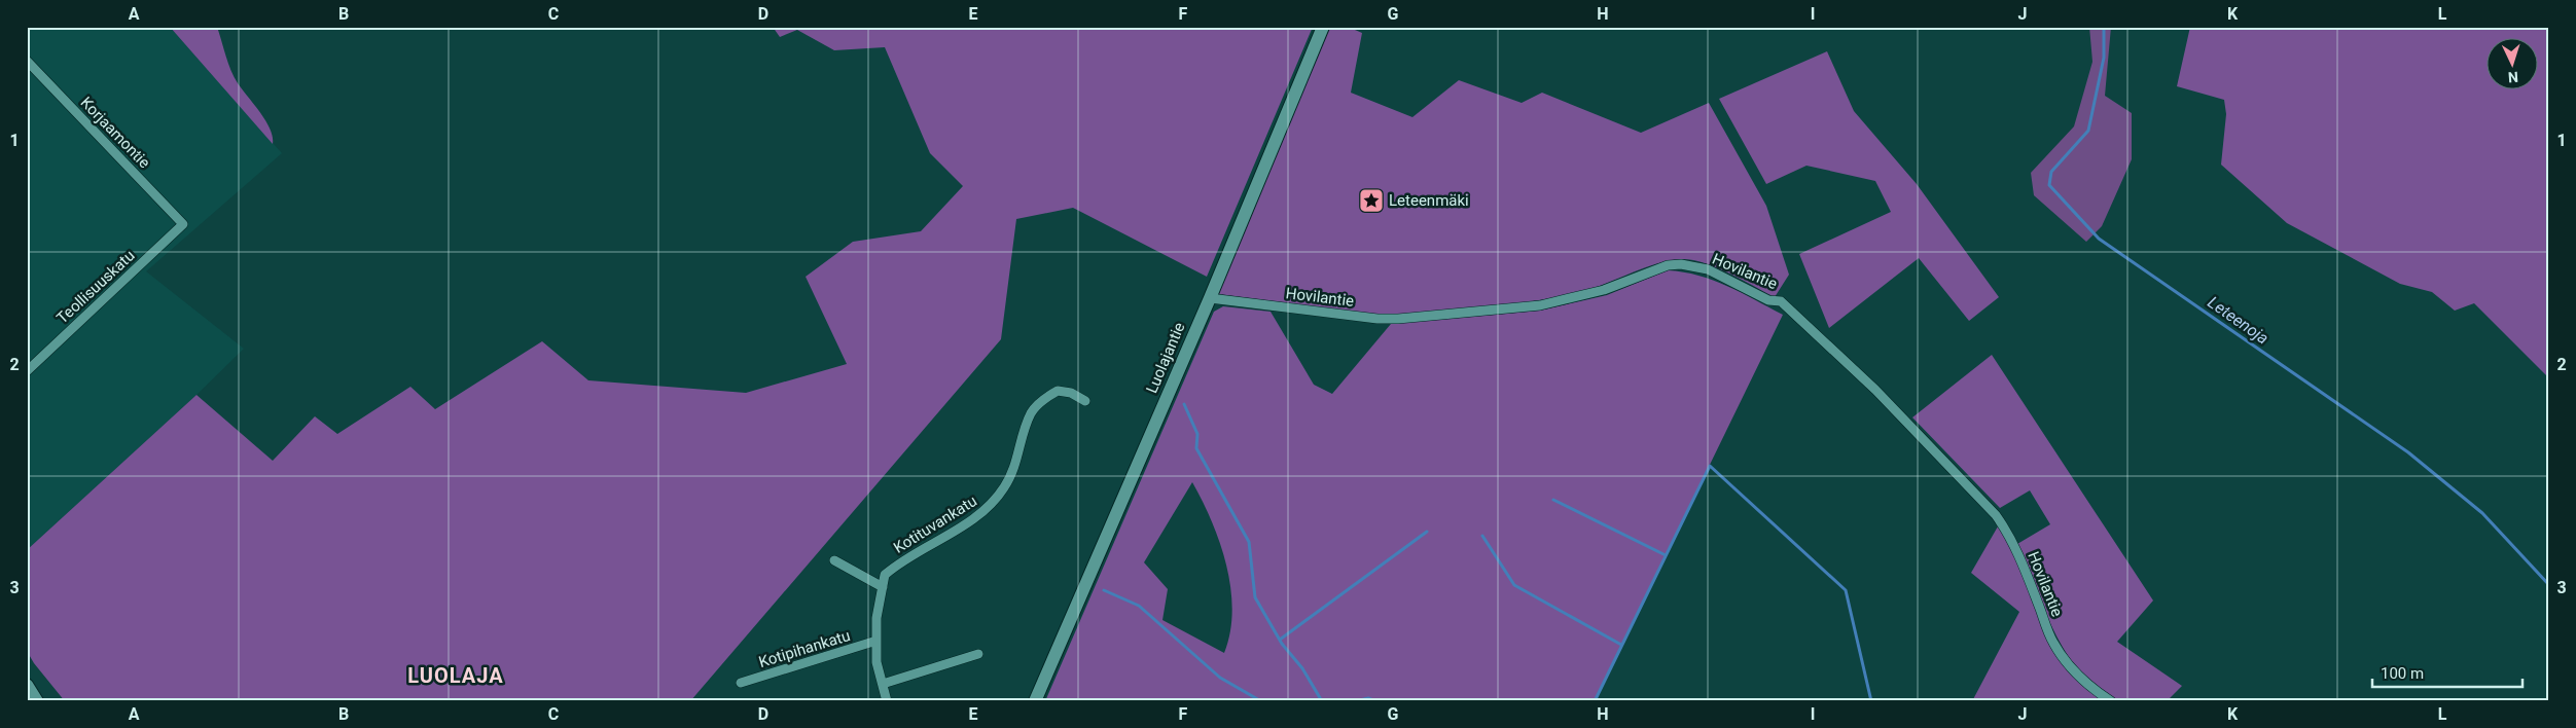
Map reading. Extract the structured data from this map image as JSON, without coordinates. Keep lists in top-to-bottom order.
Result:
{
  "streets": {
    "main road": ["Luolajantie"],
    "street": [
      "Korjaamontie",
      "Hovilantie",
      "Teollisuuskatu",
      "Kotituvankatu",
      "Kotipihankatu"
    ]
  },
  "crossings": [
    ["Korjaamontie", "Teollisuuskatu"],
    ["Hovilantie", "Luolajantie"]
  ],
  "districts": ["LUOLAJA"],
  "water": ["Leteenoja"],
  "places": {
    "place": ["Leteenmäki"]
  },
  "scale_bar": "100 m",
  "north": "bottom",
  "grid": {
    "columns": [
      "A",
      "B",
      "C",
      "D",
      "E",
      "F",
      "G",
      "H",
      "I",
      "J",
      "K",
      "L"
    ],
    "rows": ["1", "2", "3"]
  }
}
